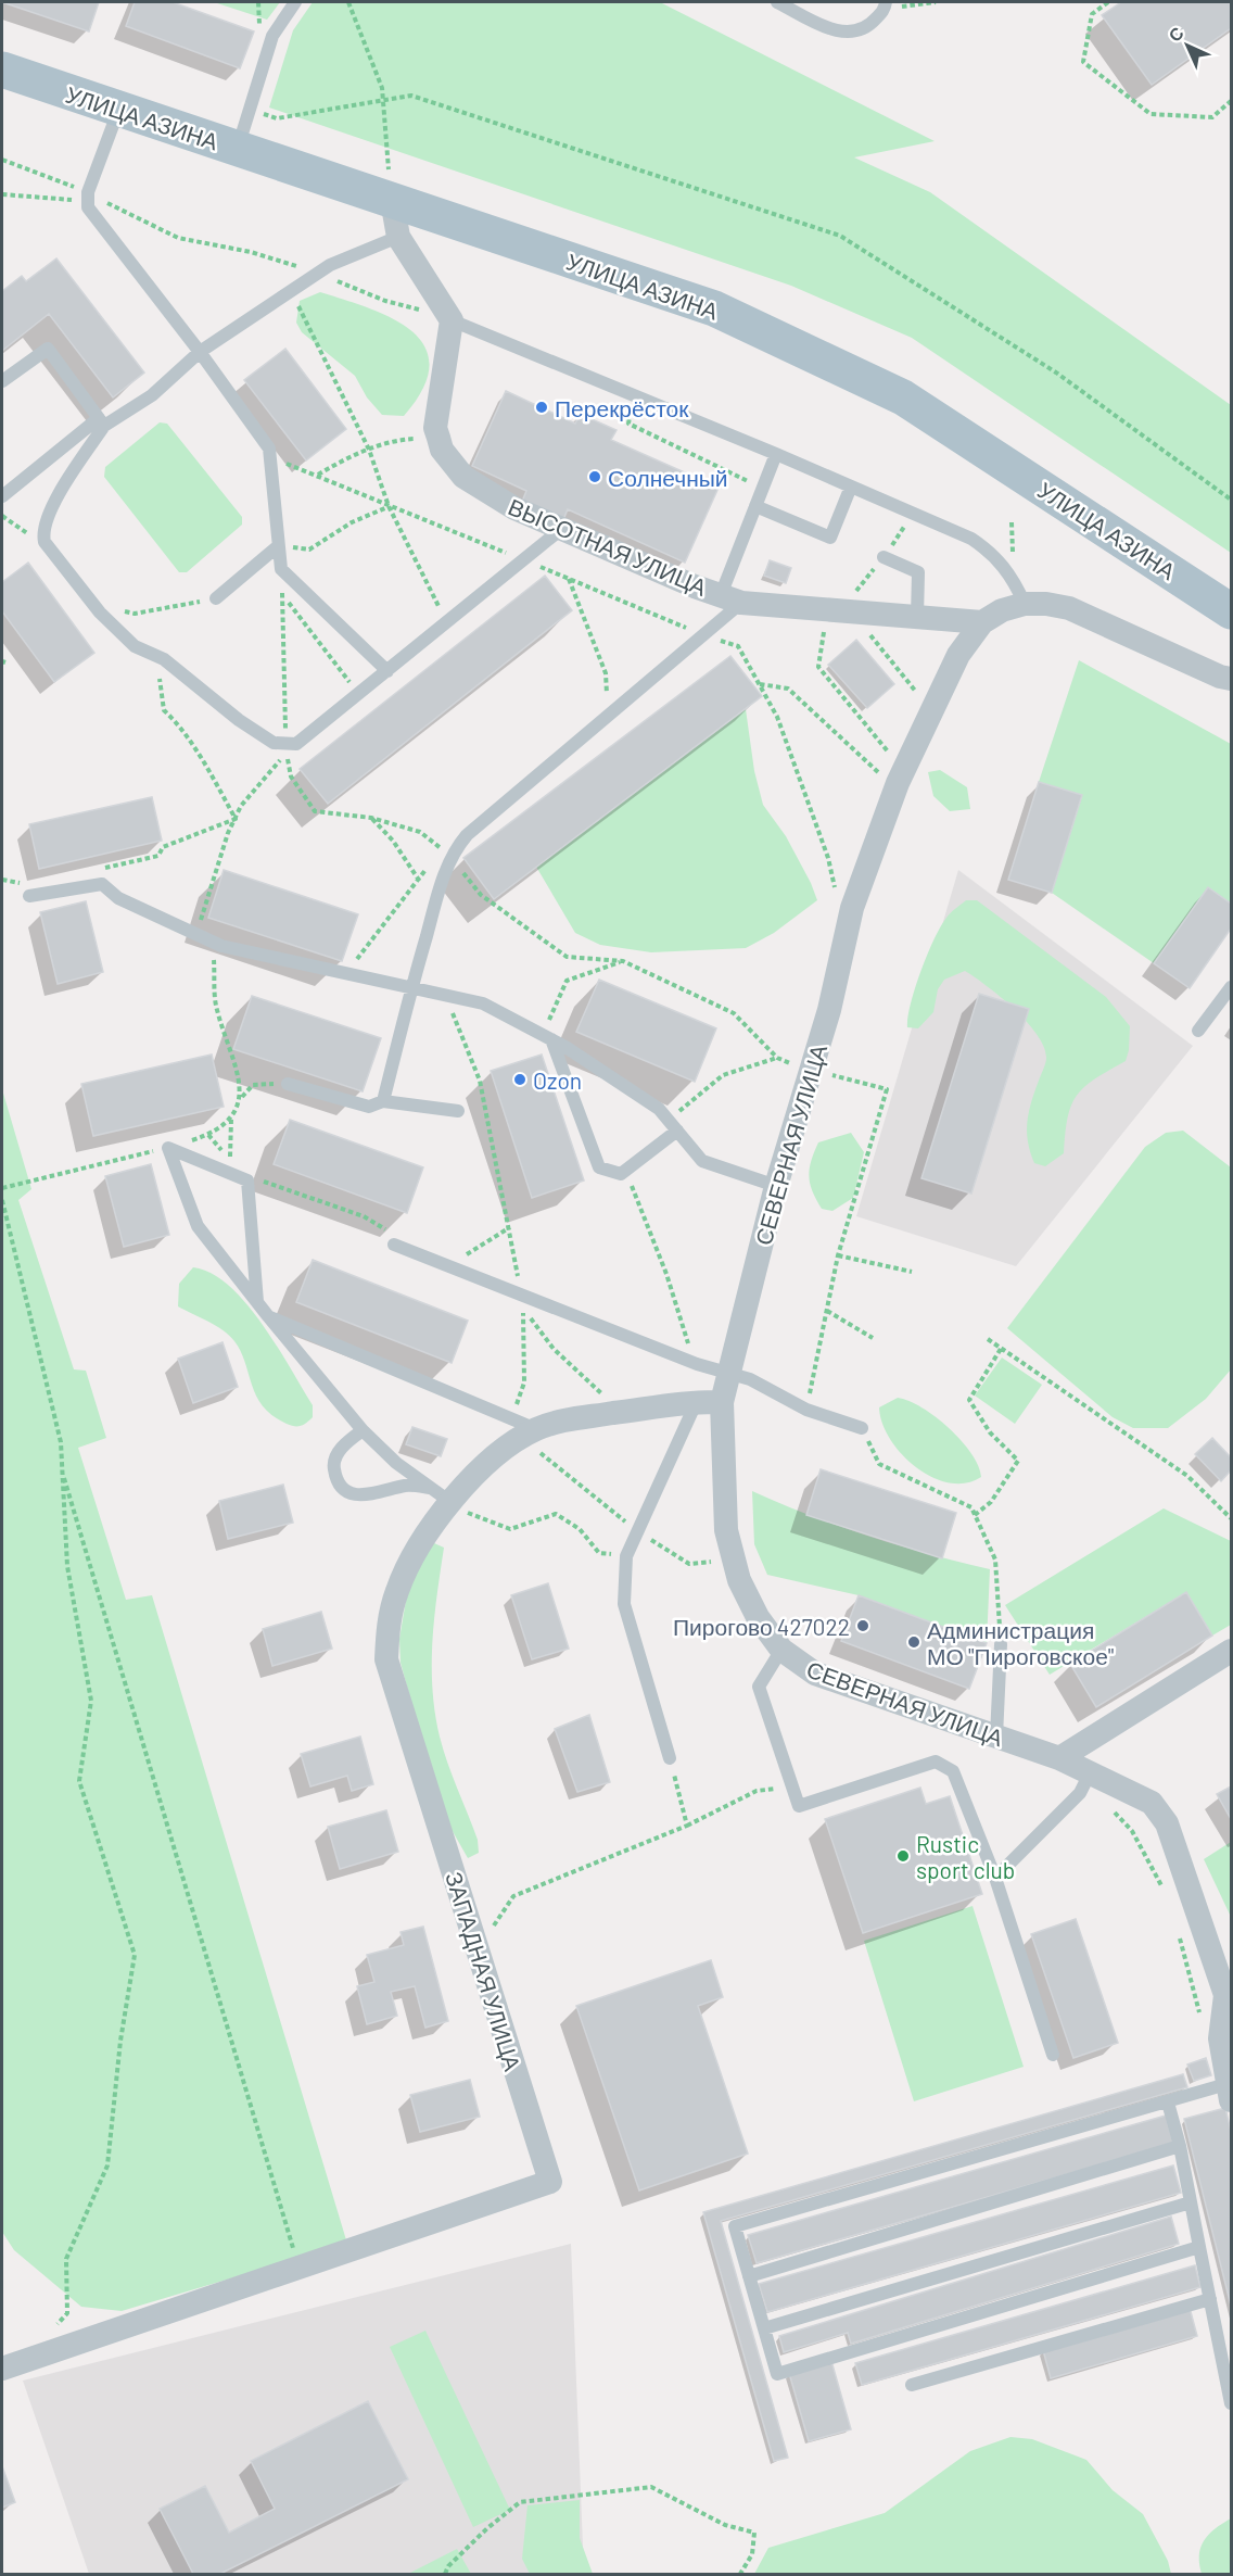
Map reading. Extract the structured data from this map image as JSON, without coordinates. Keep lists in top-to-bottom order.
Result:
{
  "streets": {
    "main road": ["УЛИЦА АЗИНА"],
    "street": ["ВЫСОТНАЯ УЛИЦА", "СЕВЕРНАЯ УЛИЦА", "ЗАПАДНАЯ УЛИЦА"]
  },
  "crossings": [
    ["ВЫСОТНАЯ УЛИЦА", "СЕВЕРНАЯ УЛИЦА"],
    ["СЕВЕРНАЯ УЛИЦА", "ЗАПАДНАЯ УЛИЦА"]
  ],
  "places": [
    "Перекрёсток",
    "Солнечный",
    "Ozon",
    "Пирогово 427022",
    "Администрация МО \"Пироговское\"",
    "Rustic sport club"
  ],
  "north": "top left"
}
